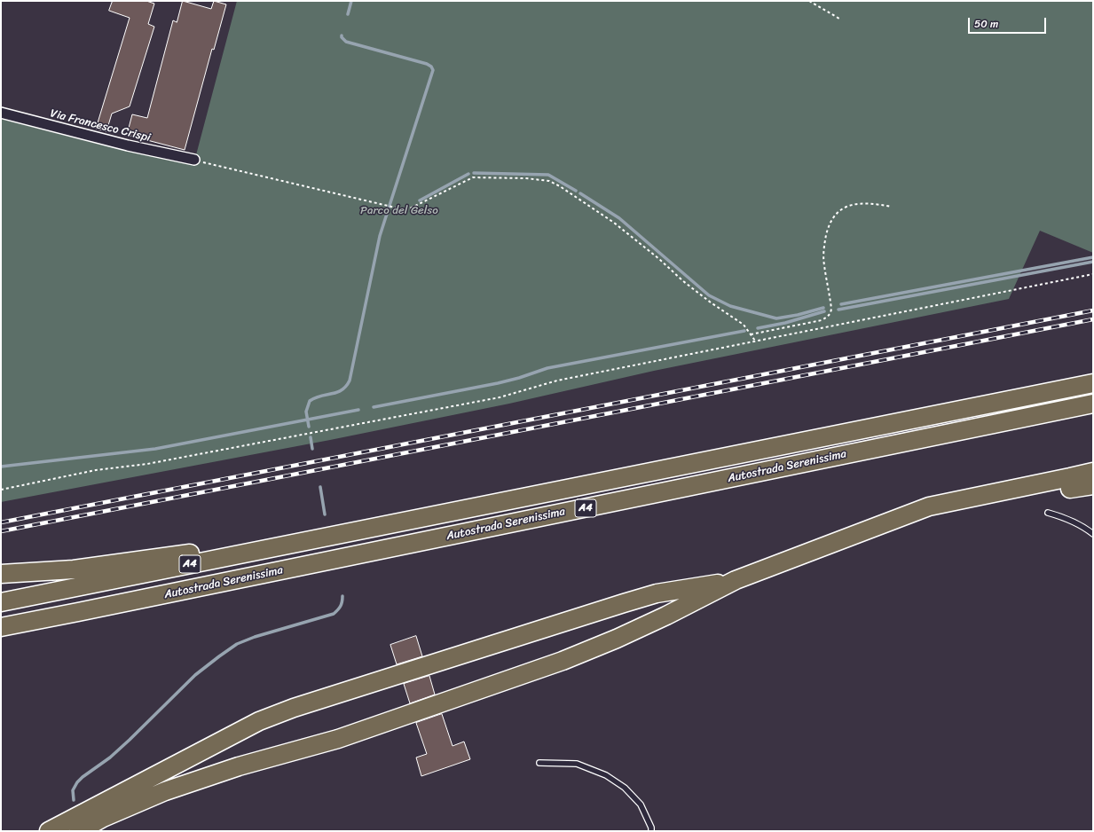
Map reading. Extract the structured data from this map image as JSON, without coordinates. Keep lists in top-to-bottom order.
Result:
{
  "streets": {
    "highway": ["Autostrada Serenissima", "A4"],
    "street": ["Via Francesco Crispi"]
  },
  "parks": ["Parco del Gelso"],
  "scale_bar": "50 m"
}
